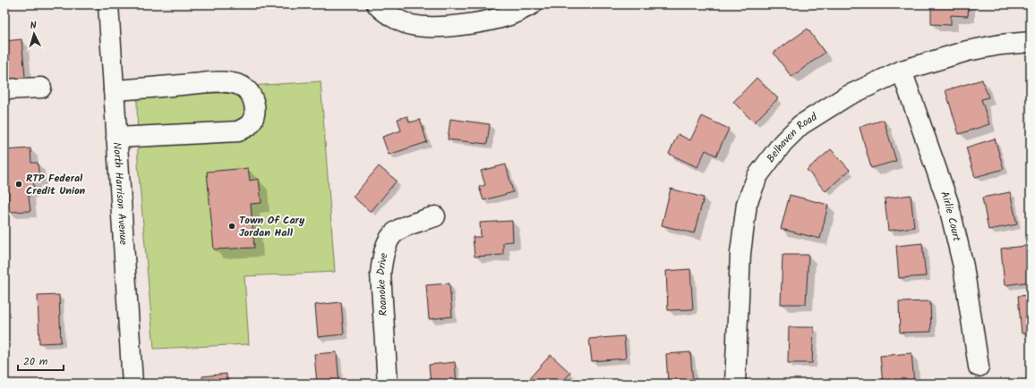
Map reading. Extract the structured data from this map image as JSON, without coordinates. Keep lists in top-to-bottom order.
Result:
{
  "streets": {
    "street": [
      "Belhaven Road",
      "North Harrison Avenue",
      "Airlie Court",
      "Roanoke Drive"
    ]
  },
  "crossings": [
    ["Belhaven Road", "Airlie Court"]
  ],
  "places": ["RTP Federal Credit Union", "Town Of Cary Jordan Hall"],
  "scale_bar": "20 m",
  "north": "top"
}
